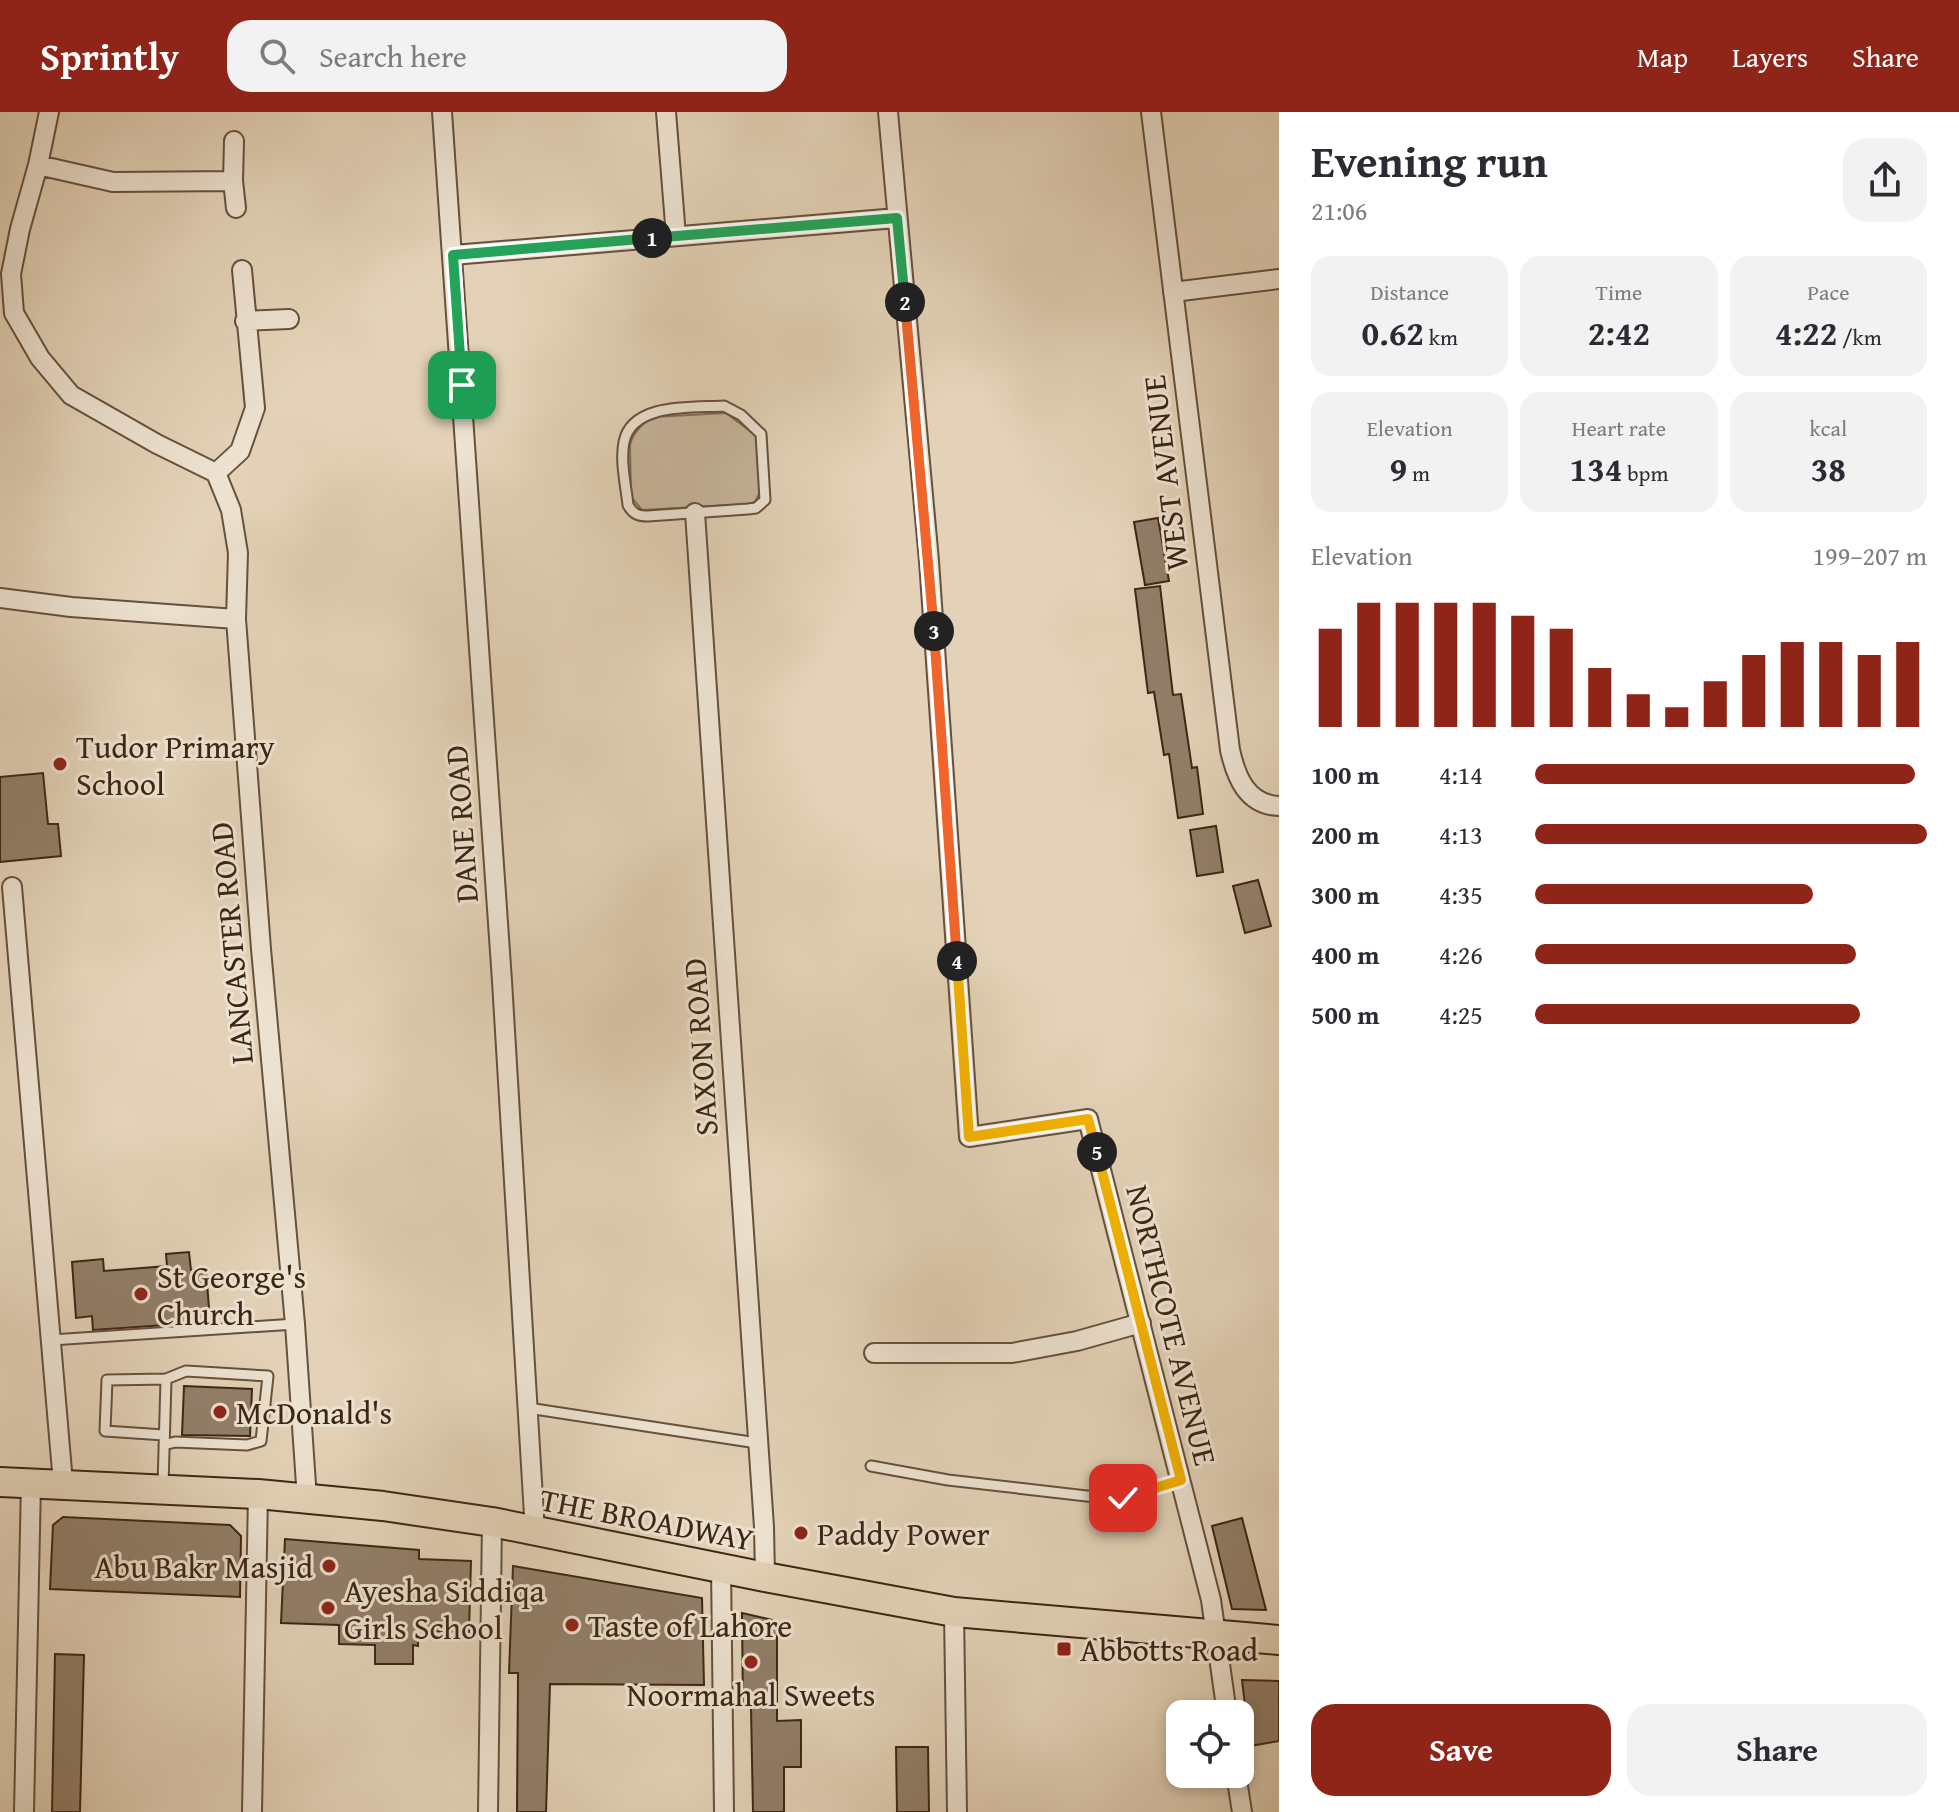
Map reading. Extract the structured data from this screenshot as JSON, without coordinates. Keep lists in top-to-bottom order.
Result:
{
  "streets": {
    "main road": ["THE BROADWAY"],
    "street": [
      "WEST AVENUE",
      "DANE ROAD",
      "LANCASTER ROAD",
      "SAXON ROAD",
      "NORTHCOTE AVENUE"
    ]
  },
  "crossings": [
    ["DANE ROAD", "THE BROADWAY"],
    ["LANCASTER ROAD", "THE BROADWAY"],
    ["SAXON ROAD", "THE BROADWAY"],
    ["NORTHCOTE AVENUE", "THE BROADWAY"]
  ],
  "places": {
    "other": [
      "Tudor Primary School",
      "St George's Church",
      "McDonald's",
      "Paddy Power",
      "Abu Bakr Masjid",
      "Ayesha Siddiqa Girls School",
      "Taste of Lahore",
      "Noormahal Sweets"
    ],
    "transit": ["Abbotts Road"]
  },
  "page": {
    "header": "Sprintly",
    "search": "Search here",
    "nav": ["Map", "Layers", "Share"],
    "heading": ["Evening run", "21:06"],
    "pins": [
      "1",
      "2",
      "3",
      "4",
      "5"
    ],
    "stats": [
      ["Distance", "0.62 km"],
      ["Time", "2:42"],
      ["Pace", "4:22 /km"],
      ["Elevation", "9 m"],
      ["Heart rate", "134 bpm"],
      ["kcal", "38"]
    ],
    "chart": ["Elevation", "199–207 m"],
    "list": [
      {
        "name": "100 m",
        "note": "4:14"
      },
      {
        "name": "200 m",
        "note": "4:13"
      },
      {
        "name": "300 m",
        "note": "4:35"
      },
      {
        "name": "400 m",
        "note": "4:26"
      },
      {
        "name": "500 m",
        "note": "4:25"
      }
    ],
    "buttons": ["Save", "Share"]
  }
}
